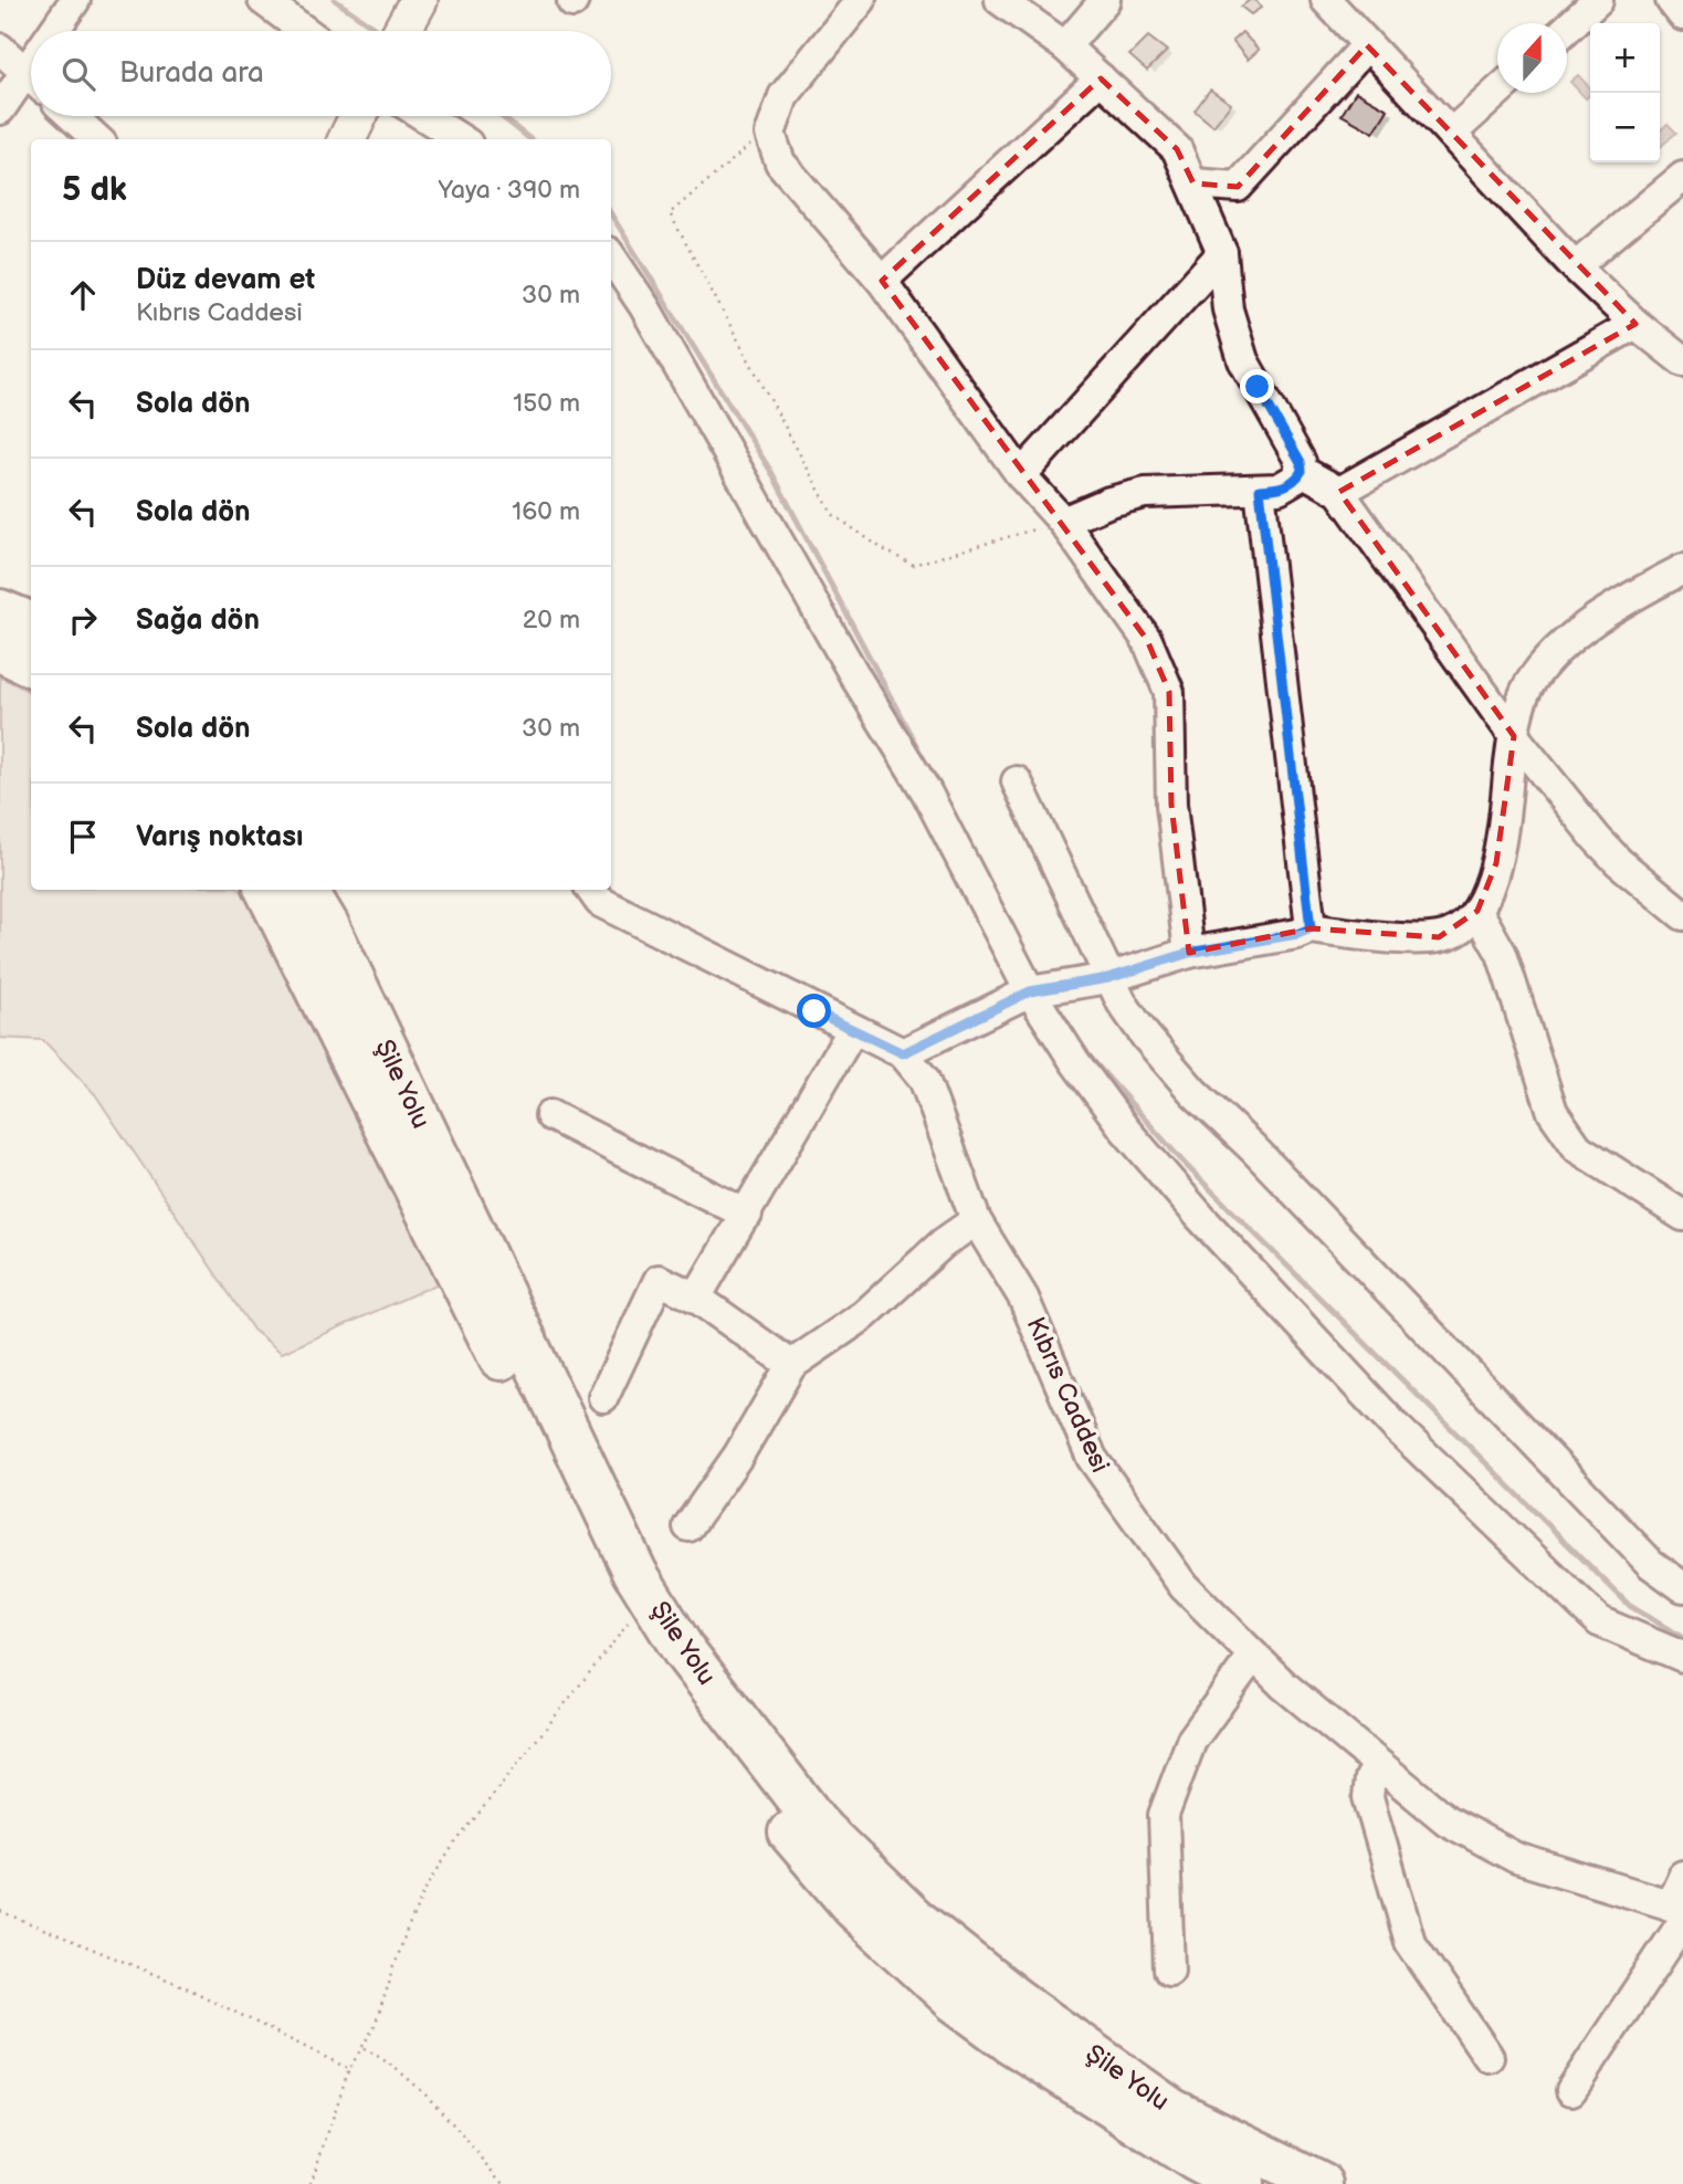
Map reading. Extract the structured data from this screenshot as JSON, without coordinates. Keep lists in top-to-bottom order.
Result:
{
  "streets": {
    "highway": ["Şile Yolu"],
    "street": ["Kıbrıs Caddesi"]
  },
  "north": "top",
  "page": {
    "map_buttons": ["+", "−"],
    "search": "Burada ara",
    "heading": ["5 dk", "Yaya · 390 m"],
    "list": [
      ["Düz devam et", "Kıbrıs Caddesi", "30 m"],
      ["Sola dön", "150 m"],
      ["Sola dön", "160 m"],
      ["Sağa dön", "20 m"],
      ["Sola dön", "30 m"],
      "Varış noktası"
    ]
  }
}
